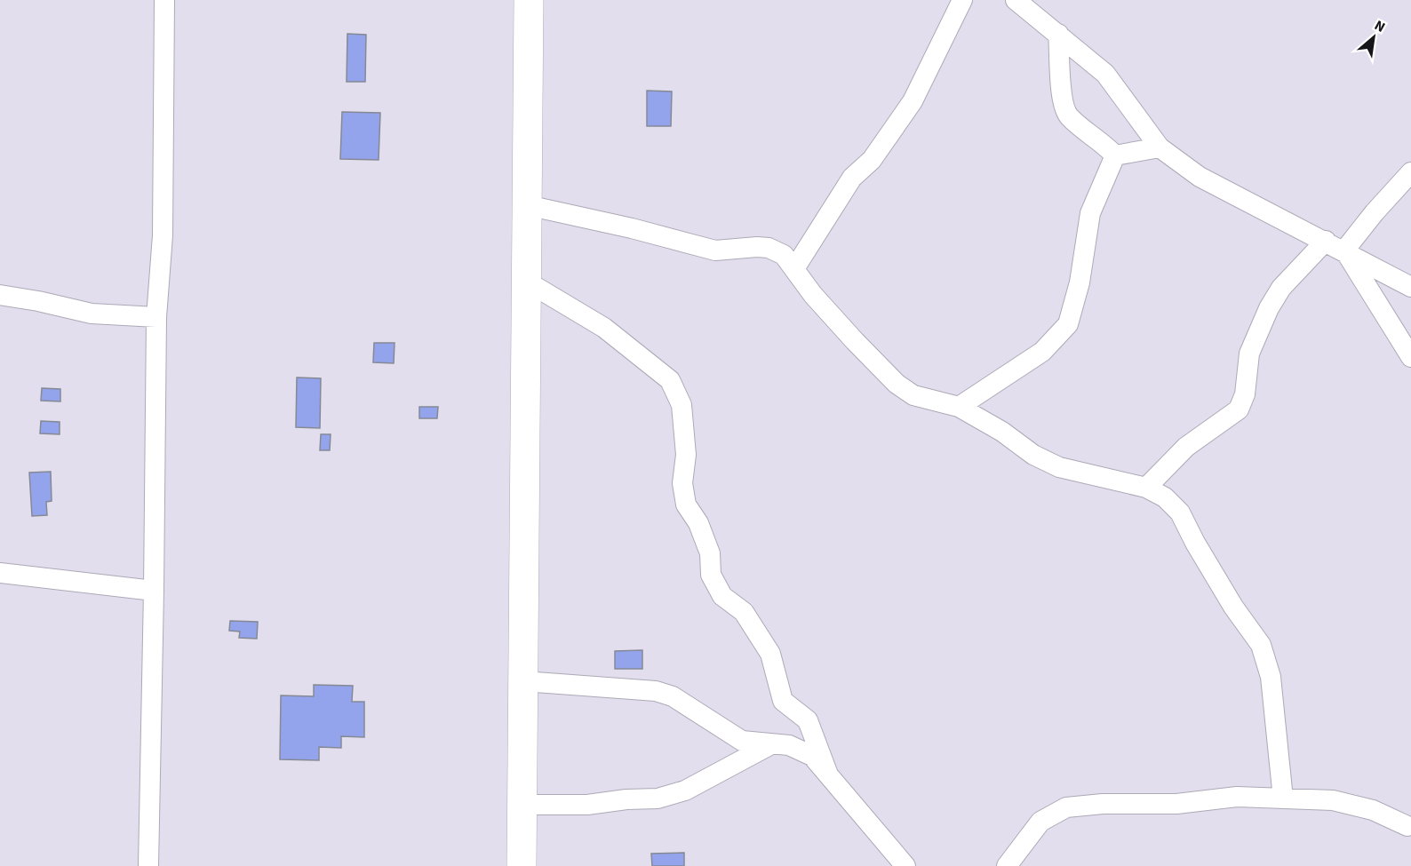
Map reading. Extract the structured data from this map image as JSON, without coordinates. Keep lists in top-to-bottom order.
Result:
{
  "north": "top right"
}
